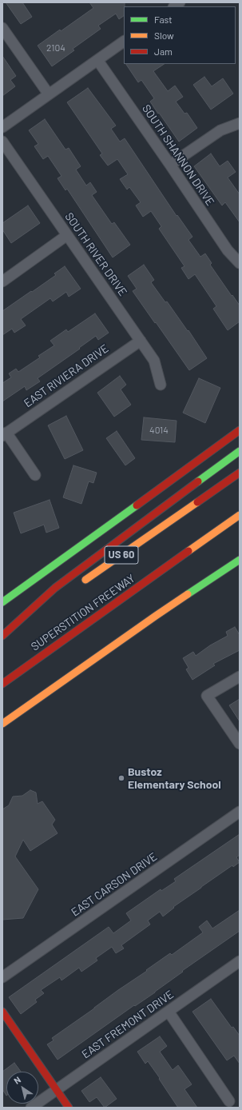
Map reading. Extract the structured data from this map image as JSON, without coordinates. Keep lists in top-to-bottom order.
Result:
{
  "streets": {
    "main road": ["US 60", "SUPERSTITION FREEWAY"],
    "street": [
      "SOUTH SHANNON DRIVE",
      "SOUTH RIVER DRIVE",
      "EAST RIVIERA DRIVE",
      "EAST CARSON DRIVE",
      "EAST FREMONT DRIVE"
    ]
  },
  "crossings": [
    ["SOUTH RIVER DRIVE", "EAST RIVIERA DRIVE"]
  ],
  "places": ["Bustoz Elementary School"],
  "house_numbers": ["2104", "4014"],
  "legend": ["Fast", "Slow", "Jam"],
  "north": "top left"
}
